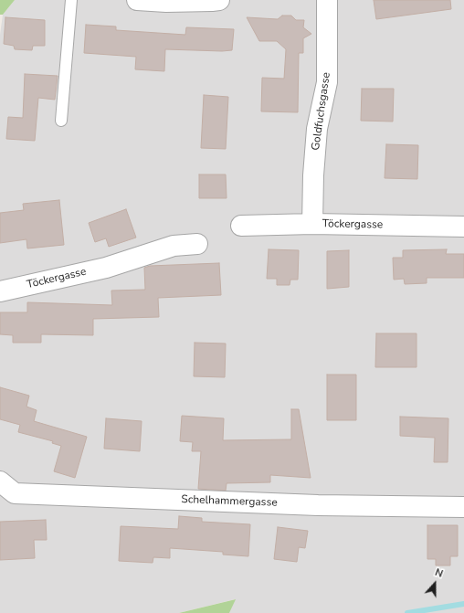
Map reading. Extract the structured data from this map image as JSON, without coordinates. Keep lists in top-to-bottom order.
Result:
{
  "streets": {
    "street": ["Goldfuchsgasse", "Töckergasse", "Schelhammergasse"]
  },
  "crossings": [
    ["Goldfuchsgasse", "Töckergasse"]
  ],
  "north": "top"
}
